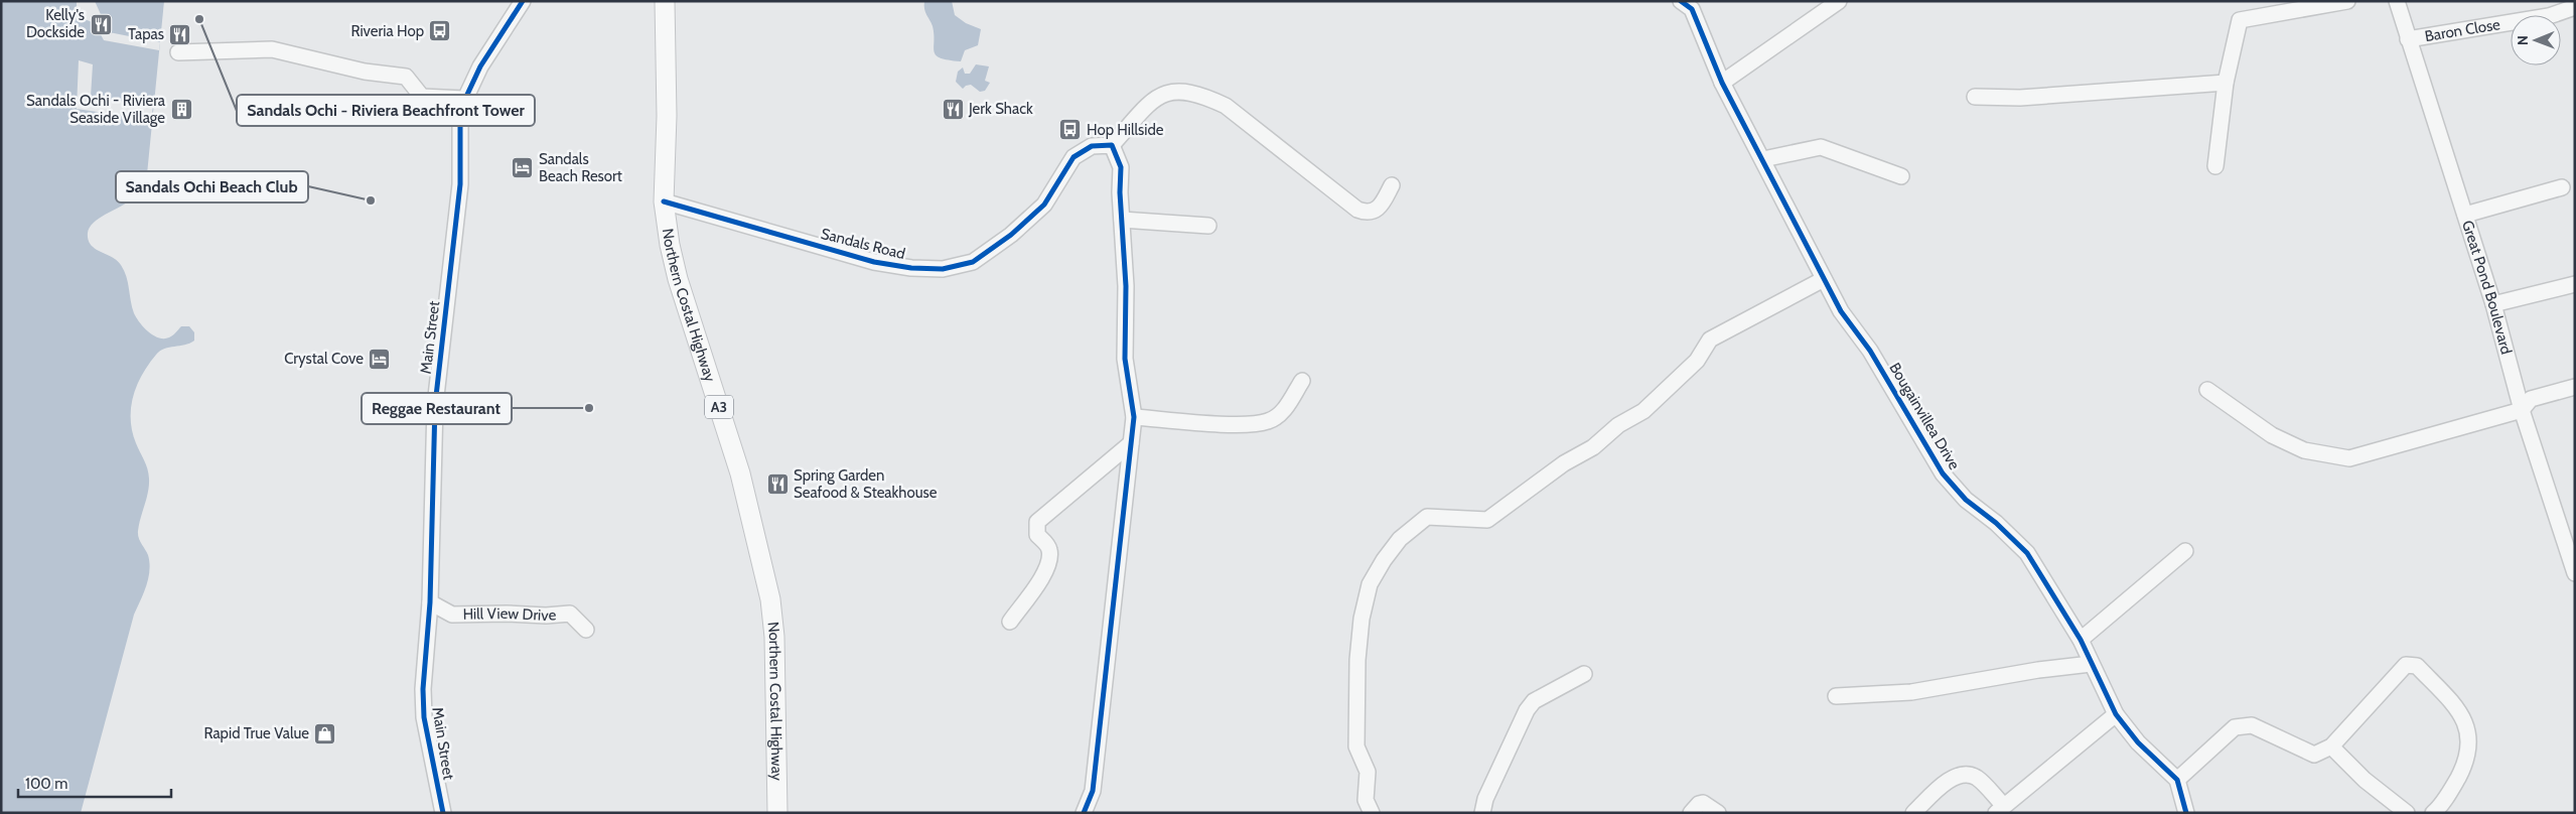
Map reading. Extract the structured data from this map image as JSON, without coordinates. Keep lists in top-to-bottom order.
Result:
{
  "streets": {
    "main road": ["Northern Costal Highway", "A3"],
    "street": [
      "Baron Close",
      "Sandals Road",
      "Great Pond Boulevard",
      "Main Street",
      "Bougainvillea Drive",
      "Hill View Drive"
    ]
  },
  "crossings": [
    ["Baron Close", "Great Pond Boulevard"],
    ["Sandals Road", "Northern Costal Highway"],
    ["Main Street", "Hill View Drive"]
  ],
  "places": {
    "other": ["Sandals Ochi - Riviera Beachfront Tower", "Sandals Ochi Beach Club", "Reggae Restaurant"],
    "restaurant": [
      "Kelly's Dockside",
      "Tapas",
      "Jerk Shack",
      "Spring Garden Seafood & Steakhouse"
    ],
    "bus stop": ["Riveria Hop", "Hop Hillside"],
    "building": ["Sandals Ochi - Riviera Seaside Village"],
    "hotel": ["Sandals Beach Resort", "Crystal Cove"],
    "shop": ["Rapid True Value"]
  },
  "scale_bar": "100 m",
  "north": "left"
}
